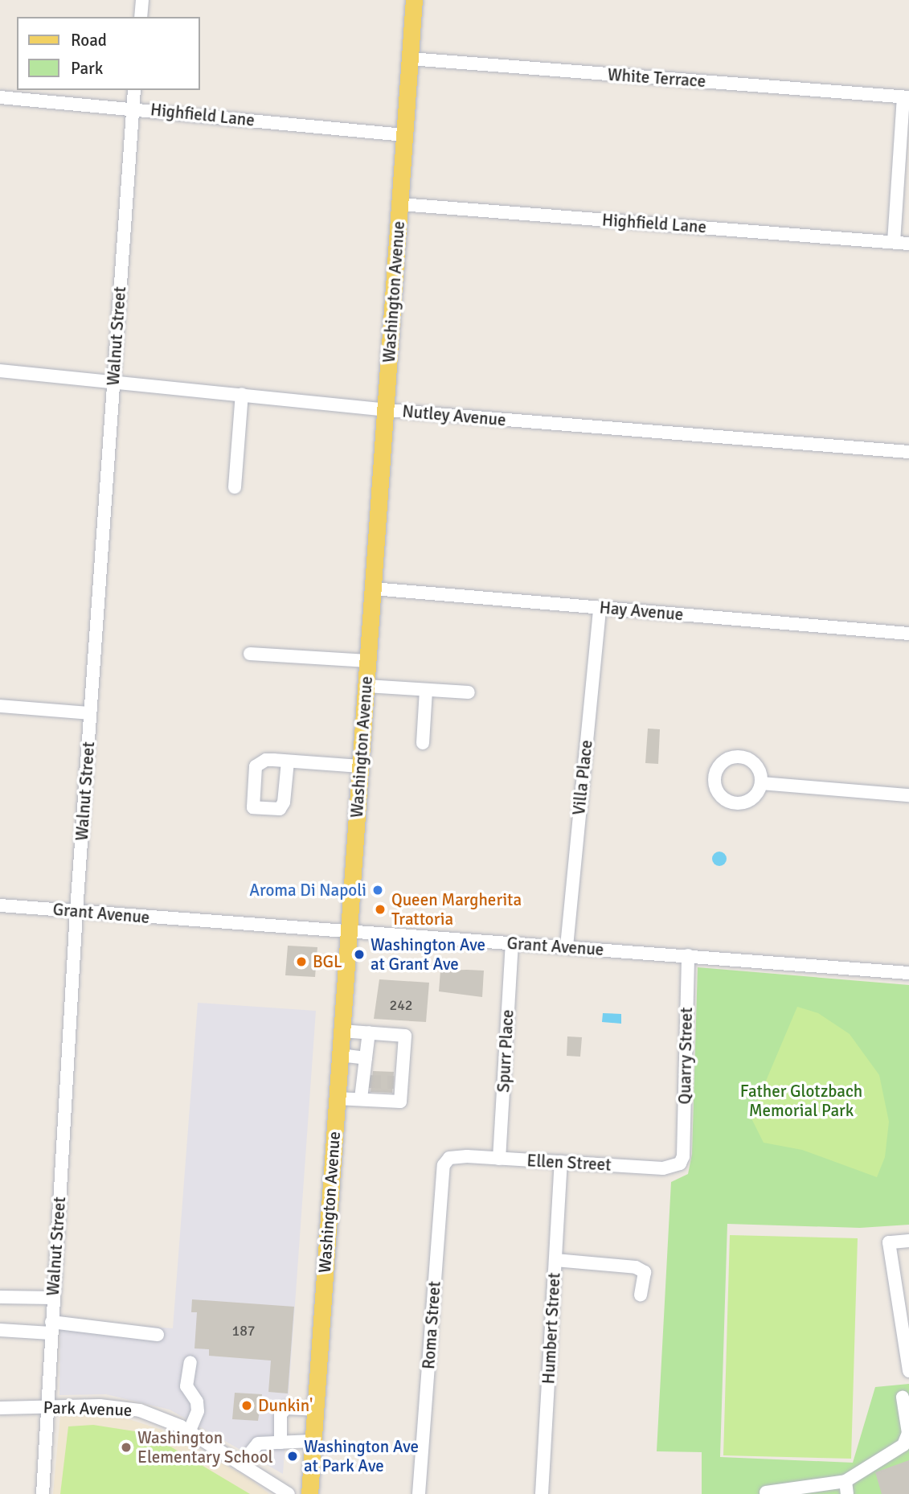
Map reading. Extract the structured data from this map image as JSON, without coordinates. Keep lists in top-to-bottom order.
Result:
{
  "streets": {
    "main road": ["Washington Avenue"],
    "street": [
      "White Terrace",
      "Highfield Lane",
      "Walnut Street",
      "Nutley Avenue",
      "Hay Avenue",
      "Villa Place",
      "Grant Avenue",
      "Spurr Place",
      "Quarry Street",
      "Ellen Street",
      "Roma Street",
      "Humbert Street",
      "Park Avenue"
    ]
  },
  "crossings": [
    ["White Terrace", "Washington Avenue"],
    ["Highfield Lane", "Washington Avenue"],
    ["Highfield Lane", "Walnut Street"],
    ["Washington Avenue", "Nutley Avenue"],
    ["Washington Avenue", "Hay Avenue"],
    ["Washington Avenue", "Grant Avenue"],
    ["Walnut Street", "Nutley Avenue"],
    ["Walnut Street", "Grant Avenue"],
    ["Walnut Street", "Park Avenue"],
    ["Hay Avenue", "Villa Place"],
    ["Villa Place", "Grant Avenue"],
    ["Grant Avenue", "Spurr Place"],
    ["Grant Avenue", "Quarry Street"],
    ["Spurr Place", "Ellen Street"],
    ["Quarry Street", "Ellen Street"],
    ["Ellen Street", "Roma Street"],
    ["Ellen Street", "Humbert Street"]
  ],
  "parks": ["Father Glotzbach Memorial Park"],
  "places": [
    "Aroma Di Napoli",
    "Queen Margherita Trattoria",
    "Washington Ave at Grant Ave",
    "BGL",
    "Dunkin'",
    "Washington Elementary School",
    "Washington Ave at Park Ave"
  ],
  "house_numbers": ["242", "187"],
  "legend": ["Road", "Park"]
}
